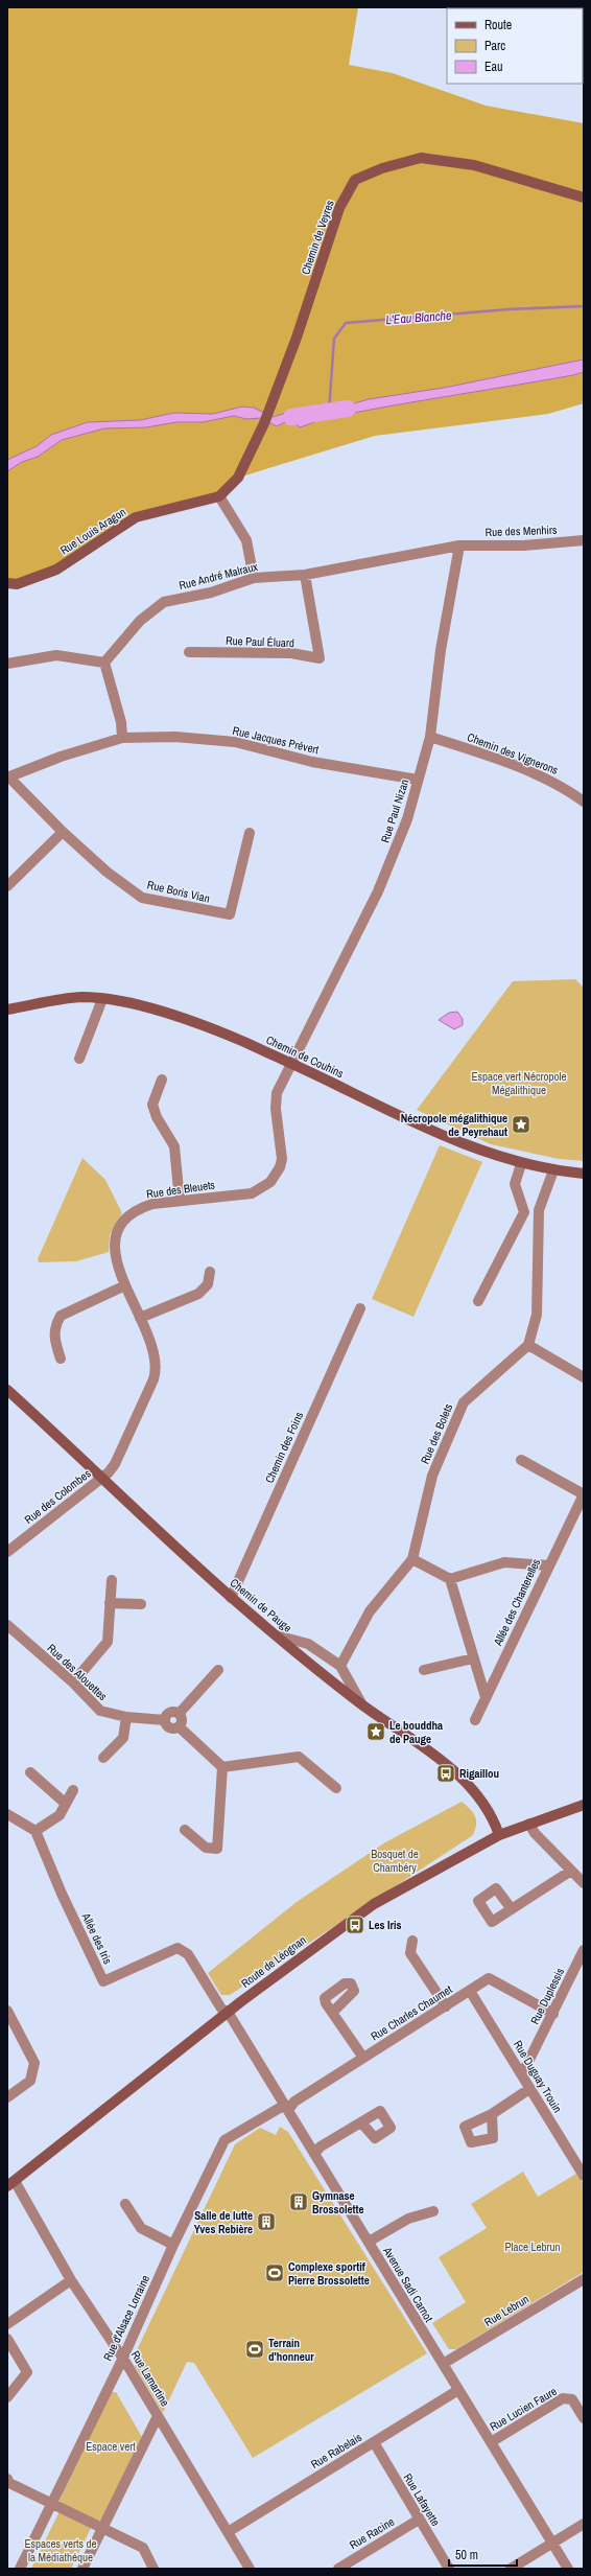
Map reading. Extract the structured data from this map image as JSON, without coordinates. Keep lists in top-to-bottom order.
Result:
{
  "streets": {
    "street": [
      "Chemin de Veyres",
      "Rue Louis Aragon",
      "Rue des Menhirs",
      "Rue André Malraux",
      "Rue Paul Éluard",
      "Rue Jacques Prévert",
      "Chemin des Vignerons",
      "Rue Paul Nizan",
      "Rue Boris Vian",
      "Chemin de Couhins",
      "Rue des Bleuets",
      "Rue des Bolets",
      "Chemin des Foins",
      "Rue des Colombes",
      "Allée des Chanterelles",
      "Chemin de Pauge",
      "Rue des Alouettes",
      "Allée des Iris",
      "Route de Léognan",
      "Rue Duplessis",
      "Rue Charles Chaumet",
      "Rue Duguay Trouin",
      "Avenue Sadi Carnot",
      "Rue Lebrun",
      "Rue d'Alsace Lorraine",
      "Rue Lamartine",
      "Rue Lucien Faure",
      "Rue Rabelais",
      "Rue Lafayette",
      "Rue Racine"
    ]
  },
  "crossings": [
    ["Chemin de Veyres", "Rue Louis Aragon"],
    ["Rue des Menhirs", "Rue André Malraux"],
    ["Rue des Menhirs", "Rue Paul Nizan"],
    ["Rue André Malraux", "Rue Paul Éluard"],
    ["Rue André Malraux", "Rue Paul Nizan"],
    ["Rue Jacques Prévert", "Rue Paul Nizan"],
    ["Rue Jacques Prévert", "Rue Boris Vian"],
    ["Chemin des Vignerons", "Rue Paul Nizan"],
    ["Rue Paul Nizan", "Chemin de Couhins"],
    ["Rue Paul Nizan", "Rue des Bleuets"],
    ["Chemin de Couhins", "Rue des Bleuets"],
    ["Rue des Bleuets", "Rue des Colombes"],
    ["Rue des Bleuets", "Chemin de Pauge"],
    ["Chemin des Foins", "Chemin de Pauge"],
    ["Rue des Colombes", "Chemin de Pauge"],
    ["Chemin de Pauge", "Route de Léognan"],
    ["Allée des Iris", "Route de Léognan"],
    ["Allée des Iris", "Avenue Sadi Carnot"],
    ["Route de Léognan", "Avenue Sadi Carnot"],
    ["Route de Léognan", "Rue Lamartine"],
    ["Rue Duplessis", "Rue Charles Chaumet"],
    ["Rue Duplessis", "Rue Duguay Trouin"],
    ["Rue Charles Chaumet", "Rue Duguay Trouin"],
    ["Rue Charles Chaumet", "Avenue Sadi Carnot"],
    ["Rue Charles Chaumet", "Rue d'Alsace Lorraine"],
    ["Avenue Sadi Carnot", "Rue Lebrun"],
    ["Avenue Sadi Carnot", "Rue d'Alsace Lorraine"],
    ["Avenue Sadi Carnot", "Rue Lucien Faure"],
    ["Avenue Sadi Carnot", "Rue Rabelais"],
    ["Rue d'Alsace Lorraine", "Rue Lamartine"],
    ["Rue Lamartine", "Rue Rabelais"],
    ["Rue Rabelais", "Rue Lafayette"],
    ["Rue Lafayette", "Rue Racine"]
  ],
  "water": ["L'Eau Blanche"],
  "parks": [
    "Espace vert Nécropole Mégalithique",
    "Bosquet de Chambéry",
    "Place Lebrun",
    "Espace vert",
    "Espaces verts de la Médiathéque"
  ],
  "places": {
    "place": ["Nécropole mégalithique de Peyrehaut", "Le bouddha de Pauge"],
    "bus stop": ["Rigaillou", "Les Iris"],
    "building": ["Gymnase Brossolette", "Salle de lutte Yves Rebière"],
    "sports": ["Complexe sportif Pierre Brossolette", "Terrain d'honneur"]
  },
  "legend": ["Route", "Parc", "Eau"],
  "scale_bar": "50 m"
}
